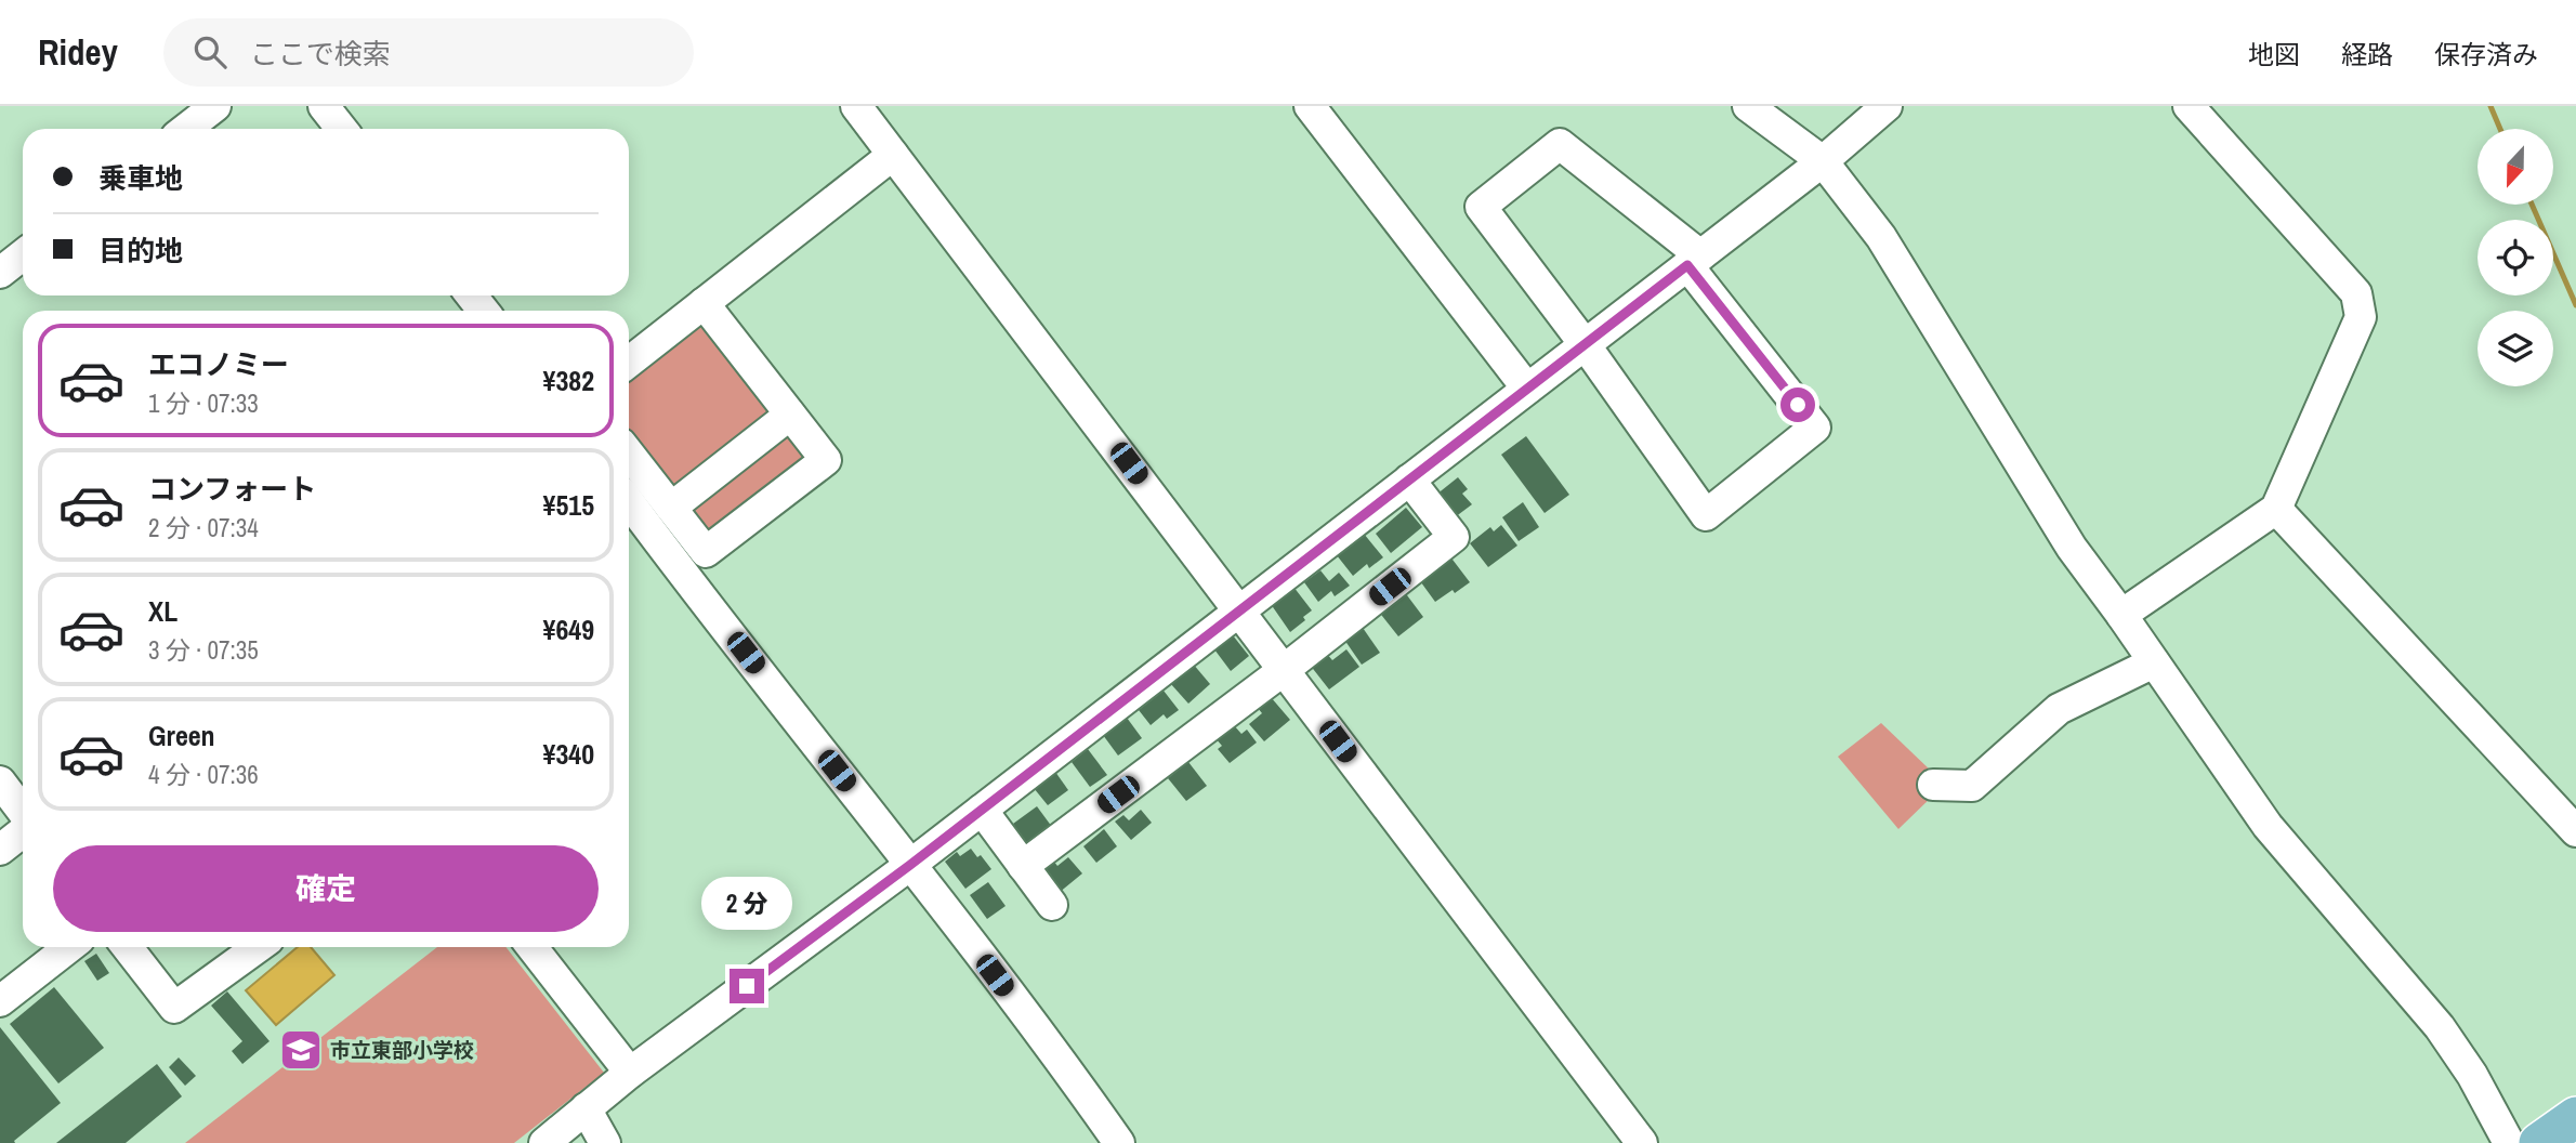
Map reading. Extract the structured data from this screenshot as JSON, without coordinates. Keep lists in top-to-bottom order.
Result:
{
  "places": {
    "school or university": ["市立東部小学校"]
  },
  "north": "bottom",
  "page": {
    "header": "Ridey",
    "search": "ここで検索",
    "nav": ["地図", "経路", "保存済み"],
    "banner": ["乗車地", "目的地"],
    "list": [
      {
        "name": "エコノミー",
        "note": "1 分 · 07:33",
        "value": "¥382"
      },
      {
        "name": "コンフォート",
        "note": "2 分 · 07:34",
        "value": "¥515"
      },
      {
        "name": "XL",
        "note": "3 分 · 07:35",
        "value": "¥649"
      },
      {
        "name": "Green",
        "note": "4 分 · 07:36",
        "value": "¥340"
      }
    ],
    "buttons": "確定",
    "bubble": "2 分"
  }
}
